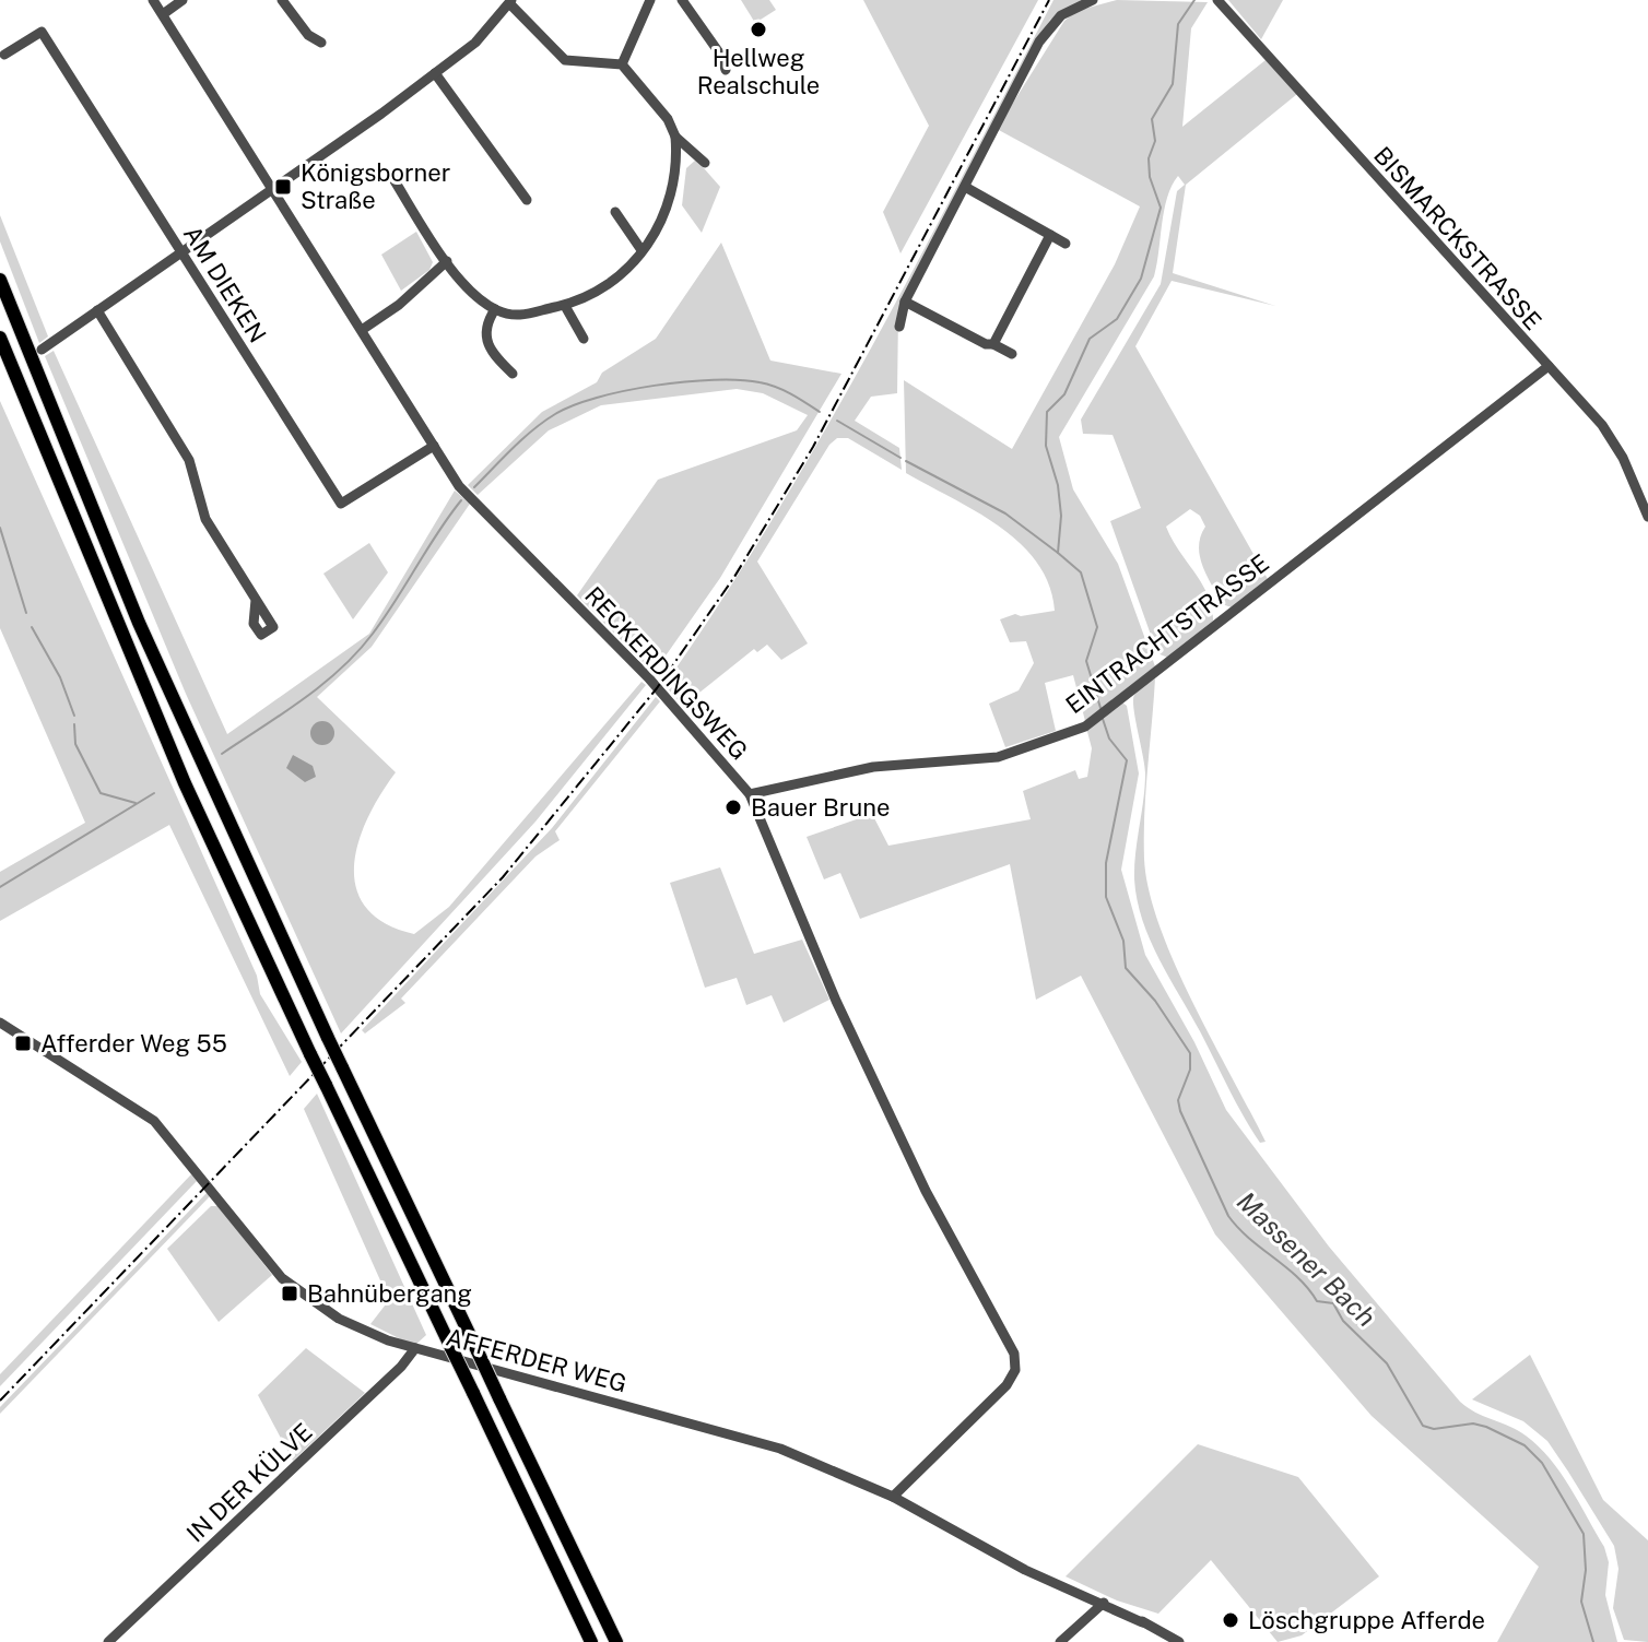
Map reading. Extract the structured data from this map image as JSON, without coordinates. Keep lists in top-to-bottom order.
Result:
{
  "streets": {
    "street": [
      "BISMARCKSTRASSE",
      "AM DIEKEN",
      "EINTRACHTSTRASSE",
      "RECKERDINGSWEG",
      "AFFERDER WEG",
      "IN DER KÜLVE"
    ]
  },
  "crossings": [
    ["BISMARCKSTRASSE", "EINTRACHTSTRASSE"],
    ["AM DIEKEN", "RECKERDINGSWEG"],
    ["EINTRACHTSTRASSE", "RECKERDINGSWEG"],
    ["RECKERDINGSWEG", "AFFERDER WEG"],
    ["AFFERDER WEG", "IN DER KÜLVE"]
  ],
  "water": ["Massener Bach"],
  "places": {
    "other": ["Hellweg Realschule", "Bauer Brune", "Löschgruppe Afferde"],
    "transit": ["Königsborner Straße", "Afferder Weg 55", "Bahnübergang"]
  }
}
